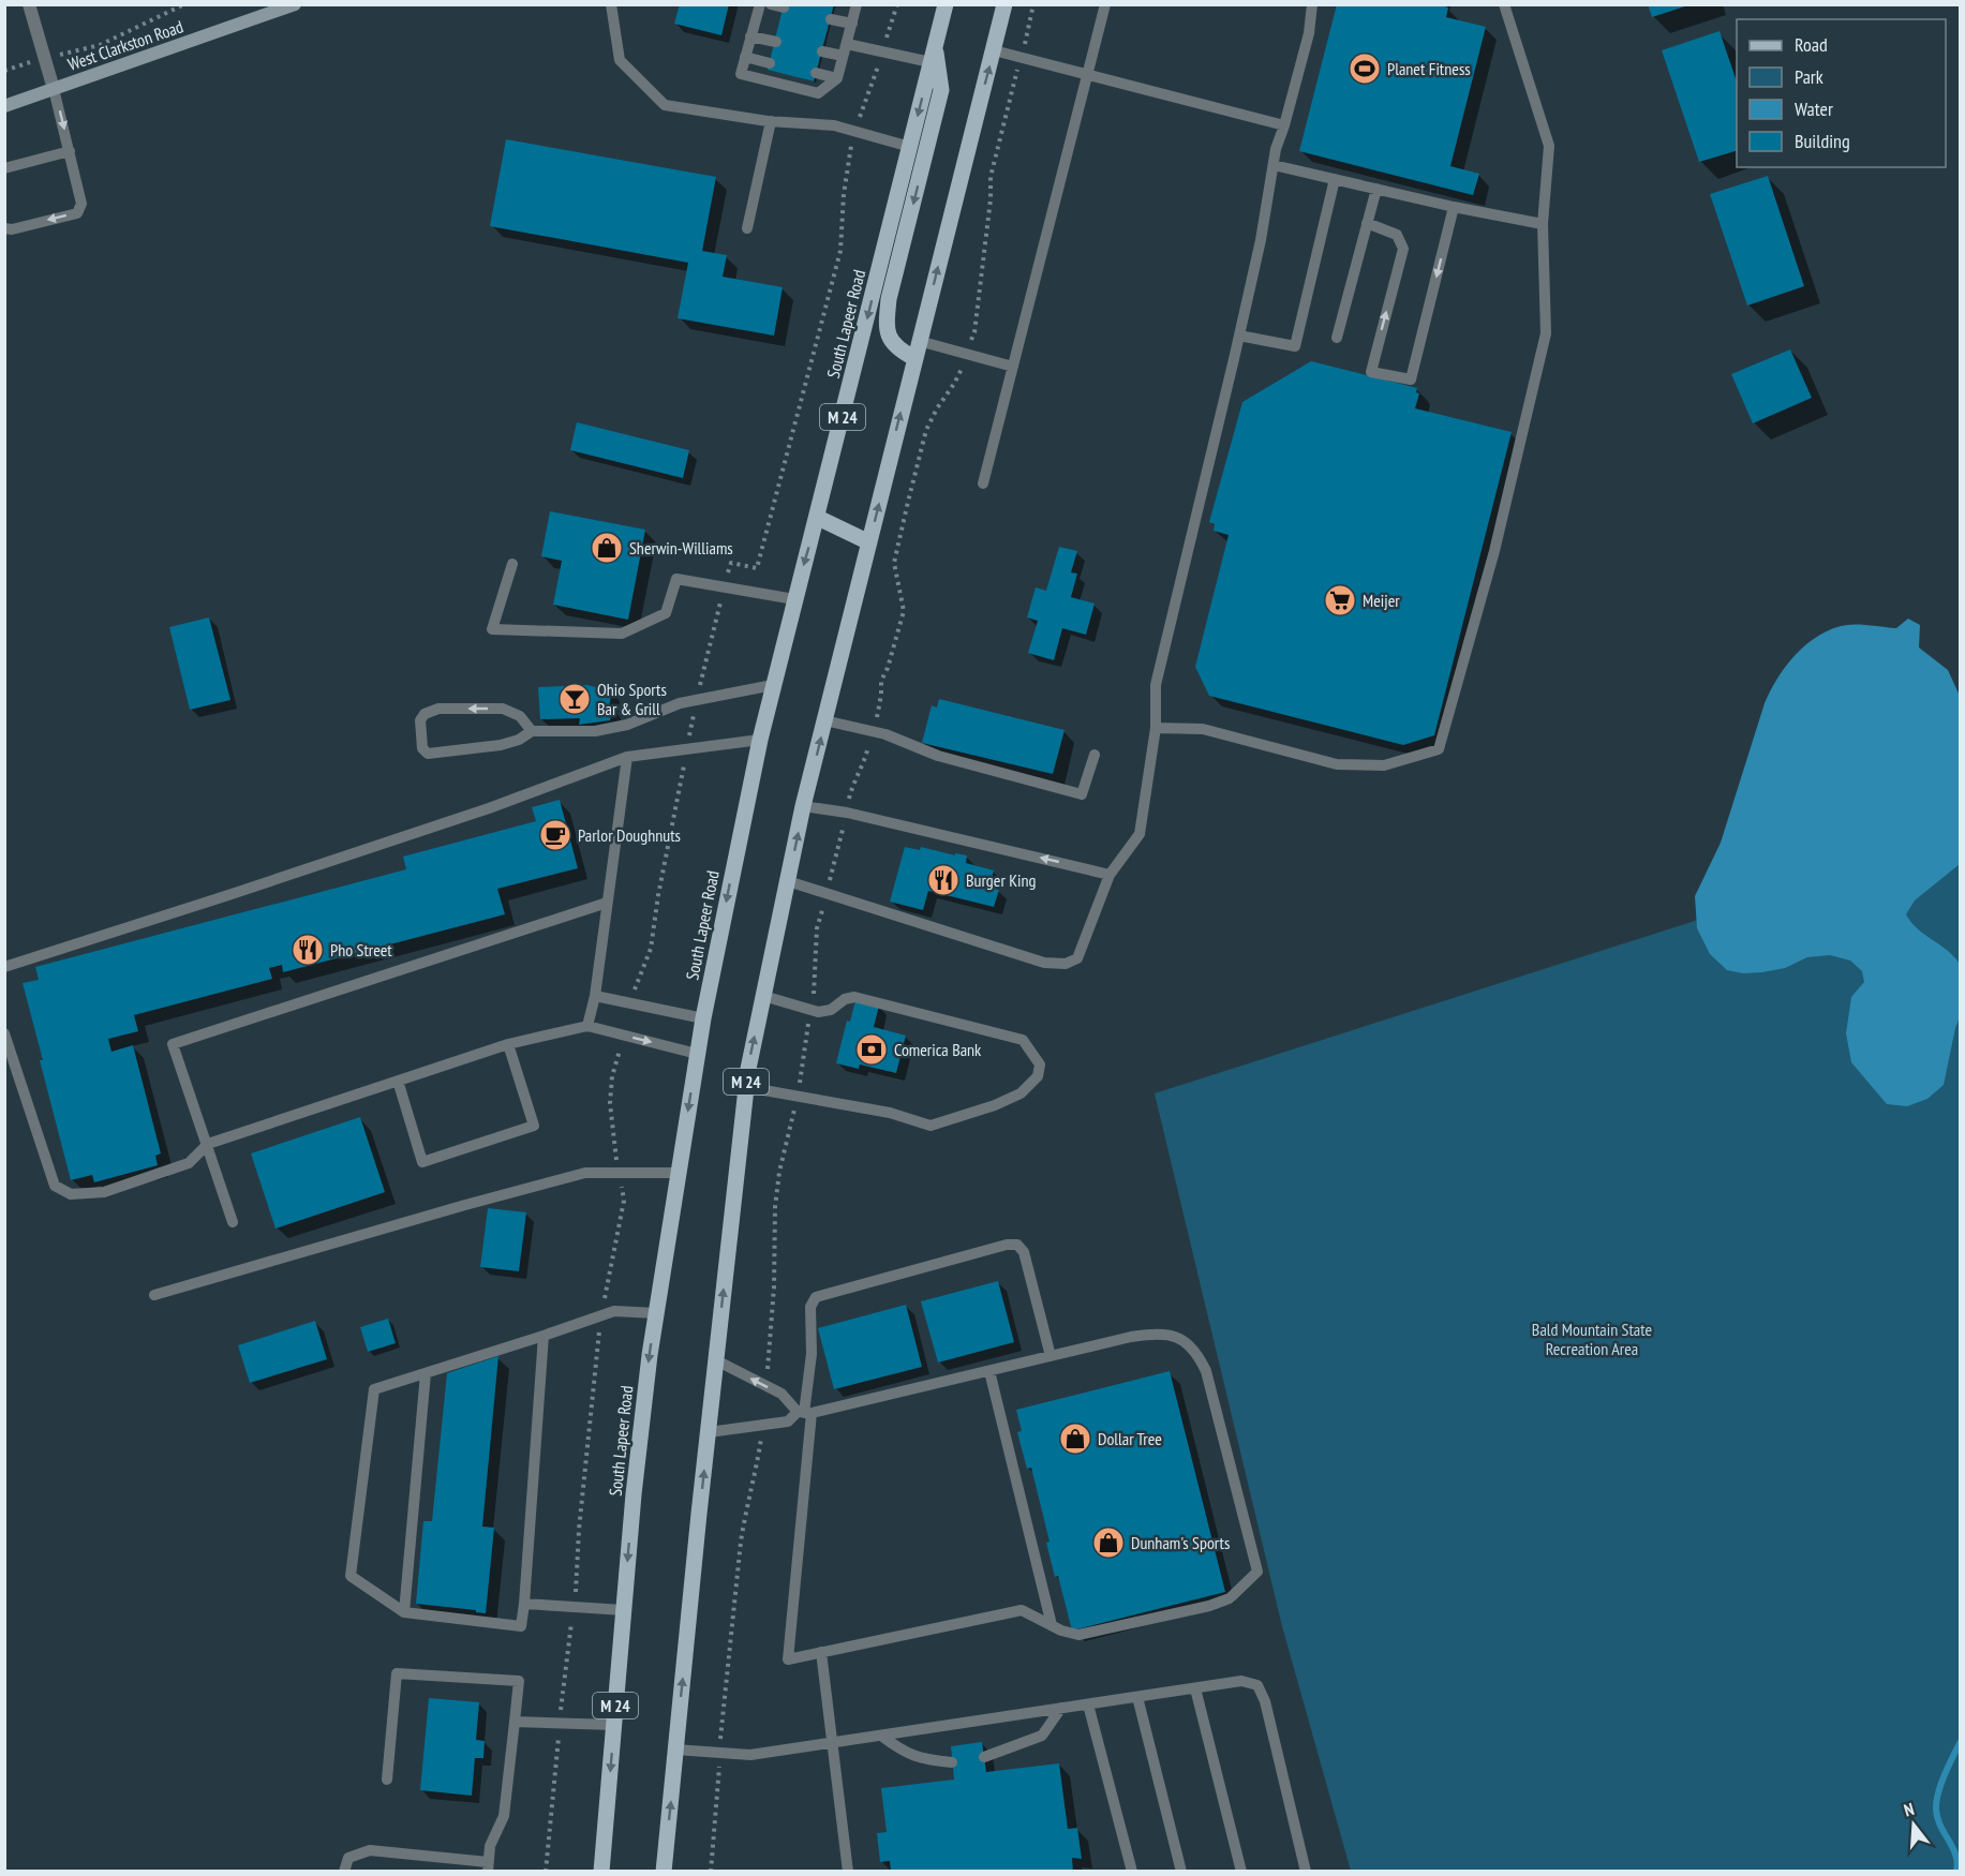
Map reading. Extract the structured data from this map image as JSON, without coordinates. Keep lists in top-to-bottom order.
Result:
{
  "streets": {
    "main road": ["West Clarkston Road", "South Lapeer Road", "M 24"]
  },
  "parks": ["Bald Mountain State Recreation Area"],
  "places": {
    "sports": ["Planet Fitness"],
    "shop": ["Sherwin-Williams", "Dollar Tree", "Dunham's Sports"],
    "supermarket": ["Meijer"],
    "bar": ["Ohio Sports Bar & Grill"],
    "cafe": ["Parlor Doughnuts"],
    "restaurant": ["Burger King", "Pho Street"],
    "bank": ["Comerica Bank"]
  },
  "legend": [
    "Road",
    "Park",
    "Water",
    "Building"
  ],
  "north": "top"
}
